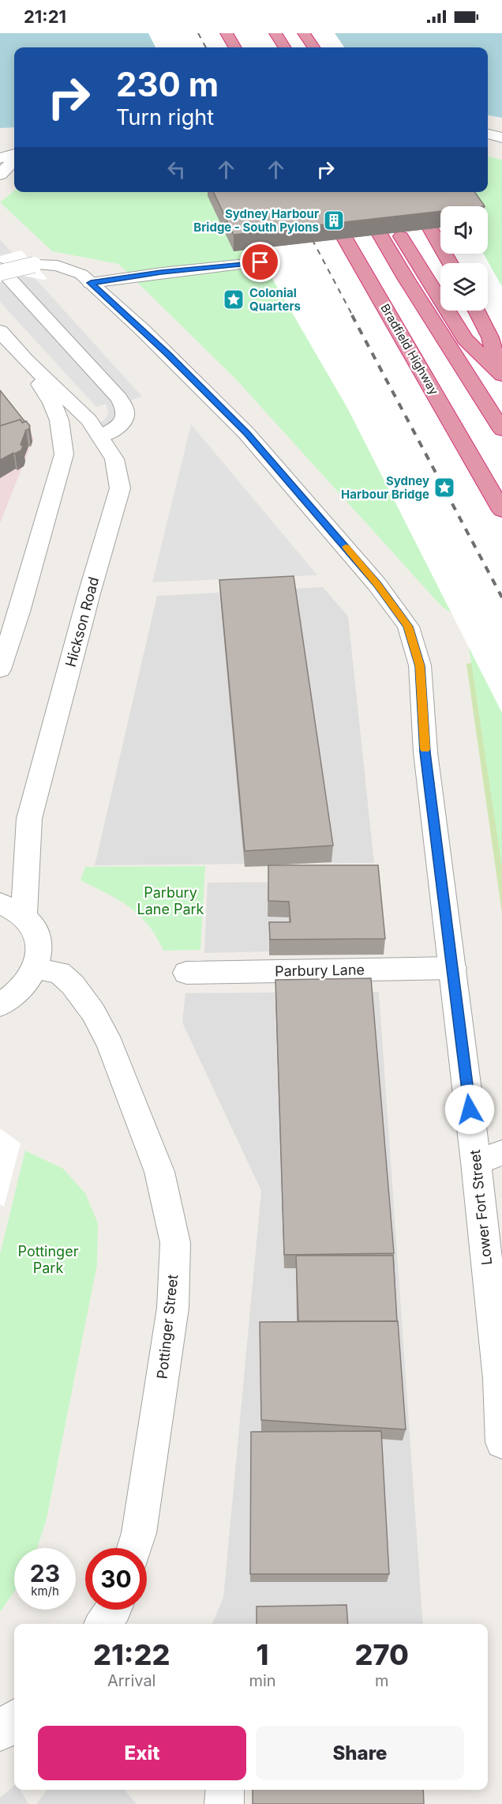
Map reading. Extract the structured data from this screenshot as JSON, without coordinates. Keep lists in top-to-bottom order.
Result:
{
  "streets": {
    "highway": ["Bradfield Highway"],
    "street": [
      "Hickson Road",
      "Parbury Lane",
      "Lower Fort Street",
      "Pottinger Street"
    ]
  },
  "crossings": [
    ["Parbury Lane", "Lower Fort Street"]
  ],
  "parks": ["Parbury Lane Park", "Pottinger Park"],
  "places": {
    "building": ["Sydney Harbour Bridge - South Pylons"],
    "place": ["Colonial Quarters", "Sydney Harbour Bridge"]
  },
  "page": {
    "status": "21:21",
    "turn": ["230 m", "Turn right"],
    "speed": "23 km/h",
    "limit": "30",
    "eta": [
      "21:22",
      "Arrival",
      "1",
      "min",
      "270",
      "m"
    ],
    "buttons": ["Exit", "Share"]
  }
}
